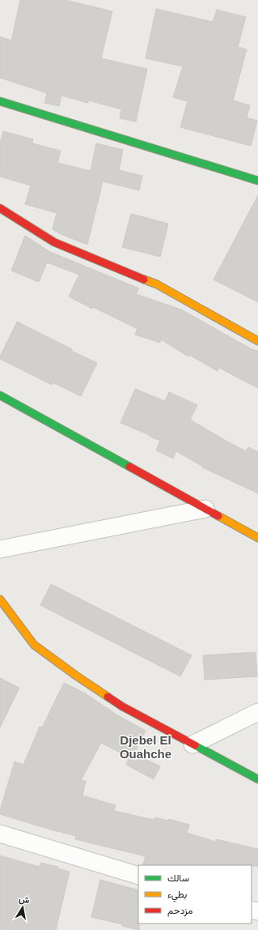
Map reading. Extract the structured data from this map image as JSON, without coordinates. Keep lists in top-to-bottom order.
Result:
{
  "districts": ["Djebel El Ouahche"],
  "legend": ["سالك", "بطيء", "مزدحم"],
  "north": "top"
}
